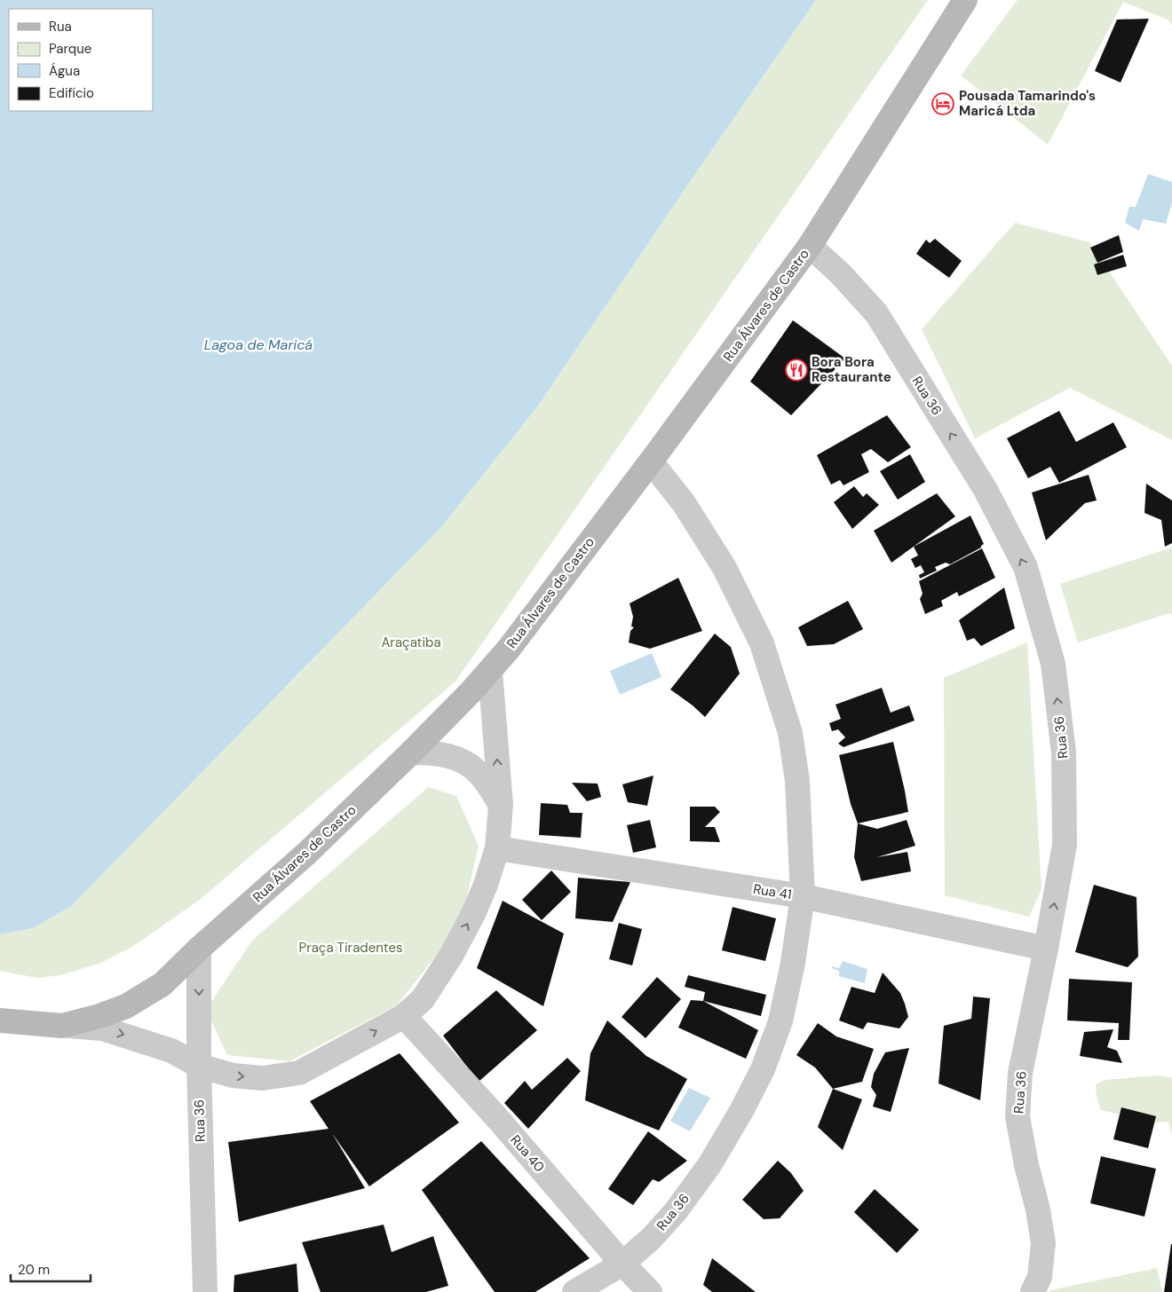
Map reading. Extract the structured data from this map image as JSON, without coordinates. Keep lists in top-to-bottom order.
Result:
{
  "streets": {
    "street": [
      "Rua Álvares de Castro",
      "Rua 36",
      "Rua 41",
      "Rua 40"
    ]
  },
  "crossings": [
    ["Rua Álvares de Castro", "Rua 36"],
    ["Rua 36", "Rua 41"],
    ["Rua 36", "Rua 40"]
  ],
  "water": ["Lagoa de Maricá"],
  "parks": ["Araçatiba", "Praça Tiradentes"],
  "places": {
    "hotel": ["Pousada Tamarindo's Maricá Ltda"],
    "restaurant": ["Bora Bora Restaurante"]
  },
  "legend": [
    "Rua",
    "Parque",
    "Água",
    "Edifício"
  ],
  "scale_bar": "20 m"
}
